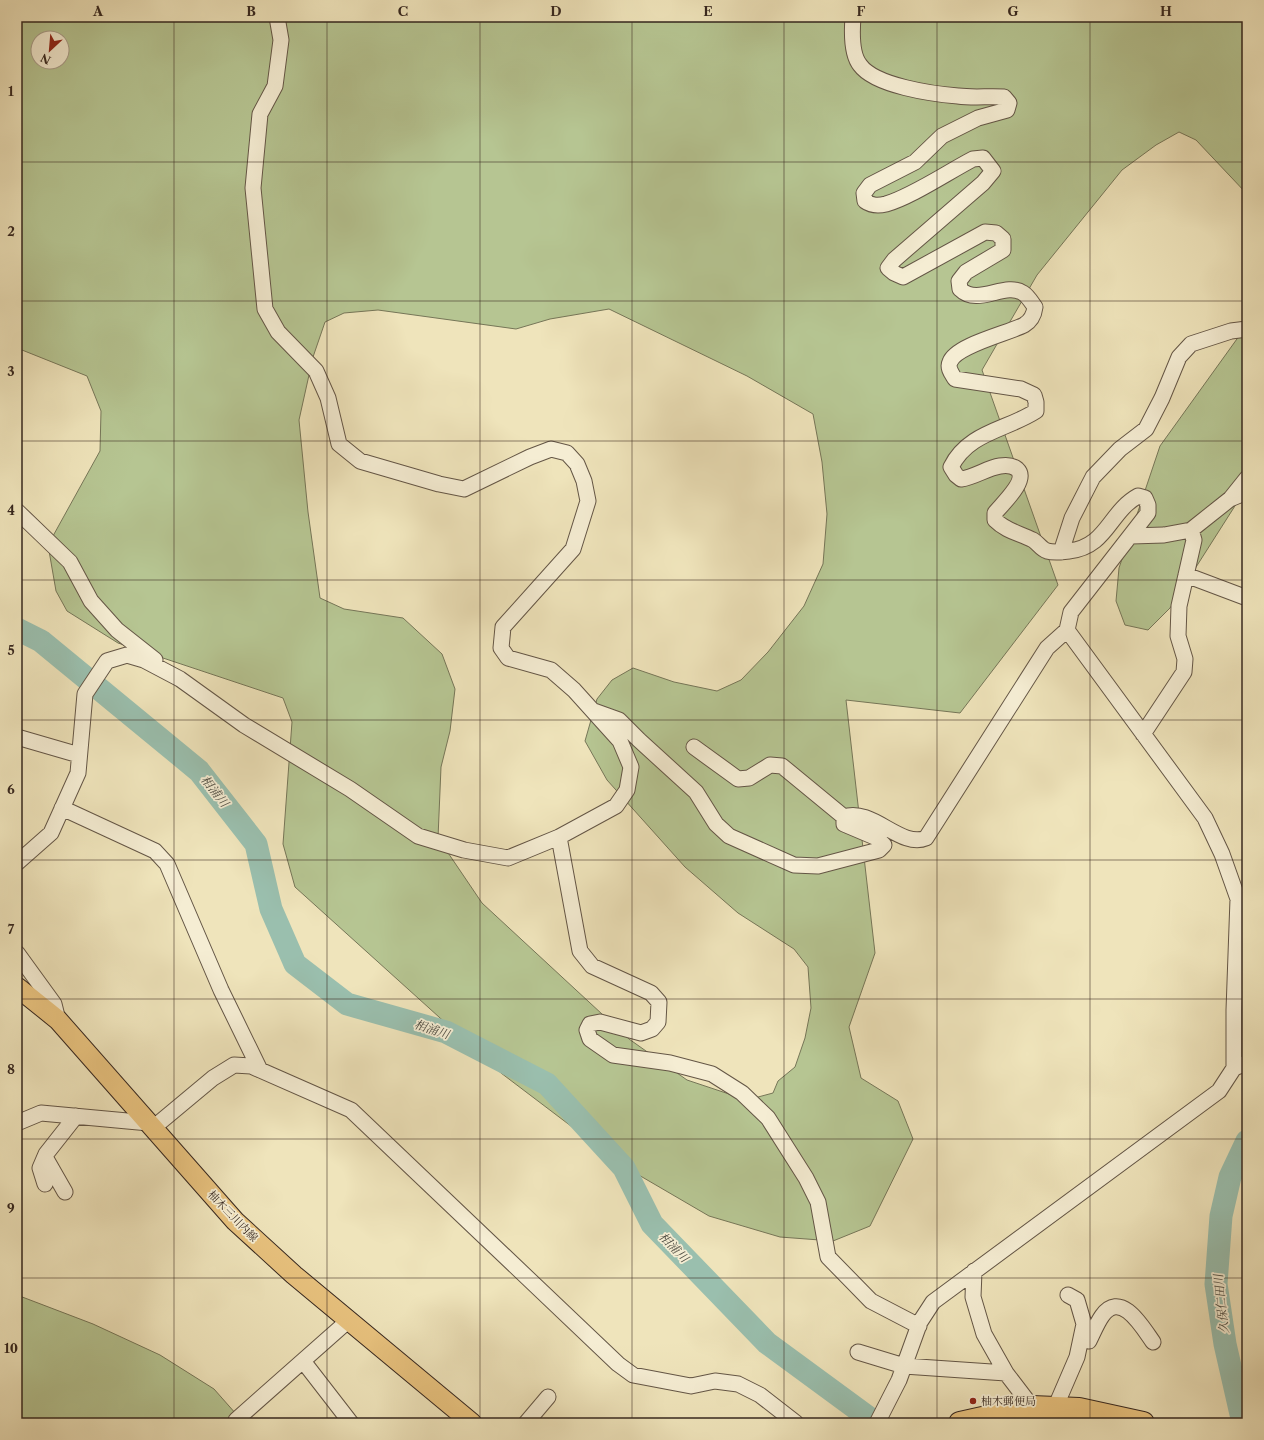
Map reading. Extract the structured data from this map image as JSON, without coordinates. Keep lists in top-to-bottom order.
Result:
{
  "streets": {
    "main road": ["柚木三川内線"]
  },
  "water": ["相浦川", "久保仁田川"],
  "places": ["柚木郵便局"],
  "north": "bottom left",
  "grid": {
    "columns": [
      "A",
      "B",
      "C",
      "D",
      "E",
      "F",
      "G",
      "H"
    ],
    "rows": [
      "1",
      "2",
      "3",
      "4",
      "5",
      "6",
      "7",
      "8",
      "9",
      "10"
    ]
  }
}
